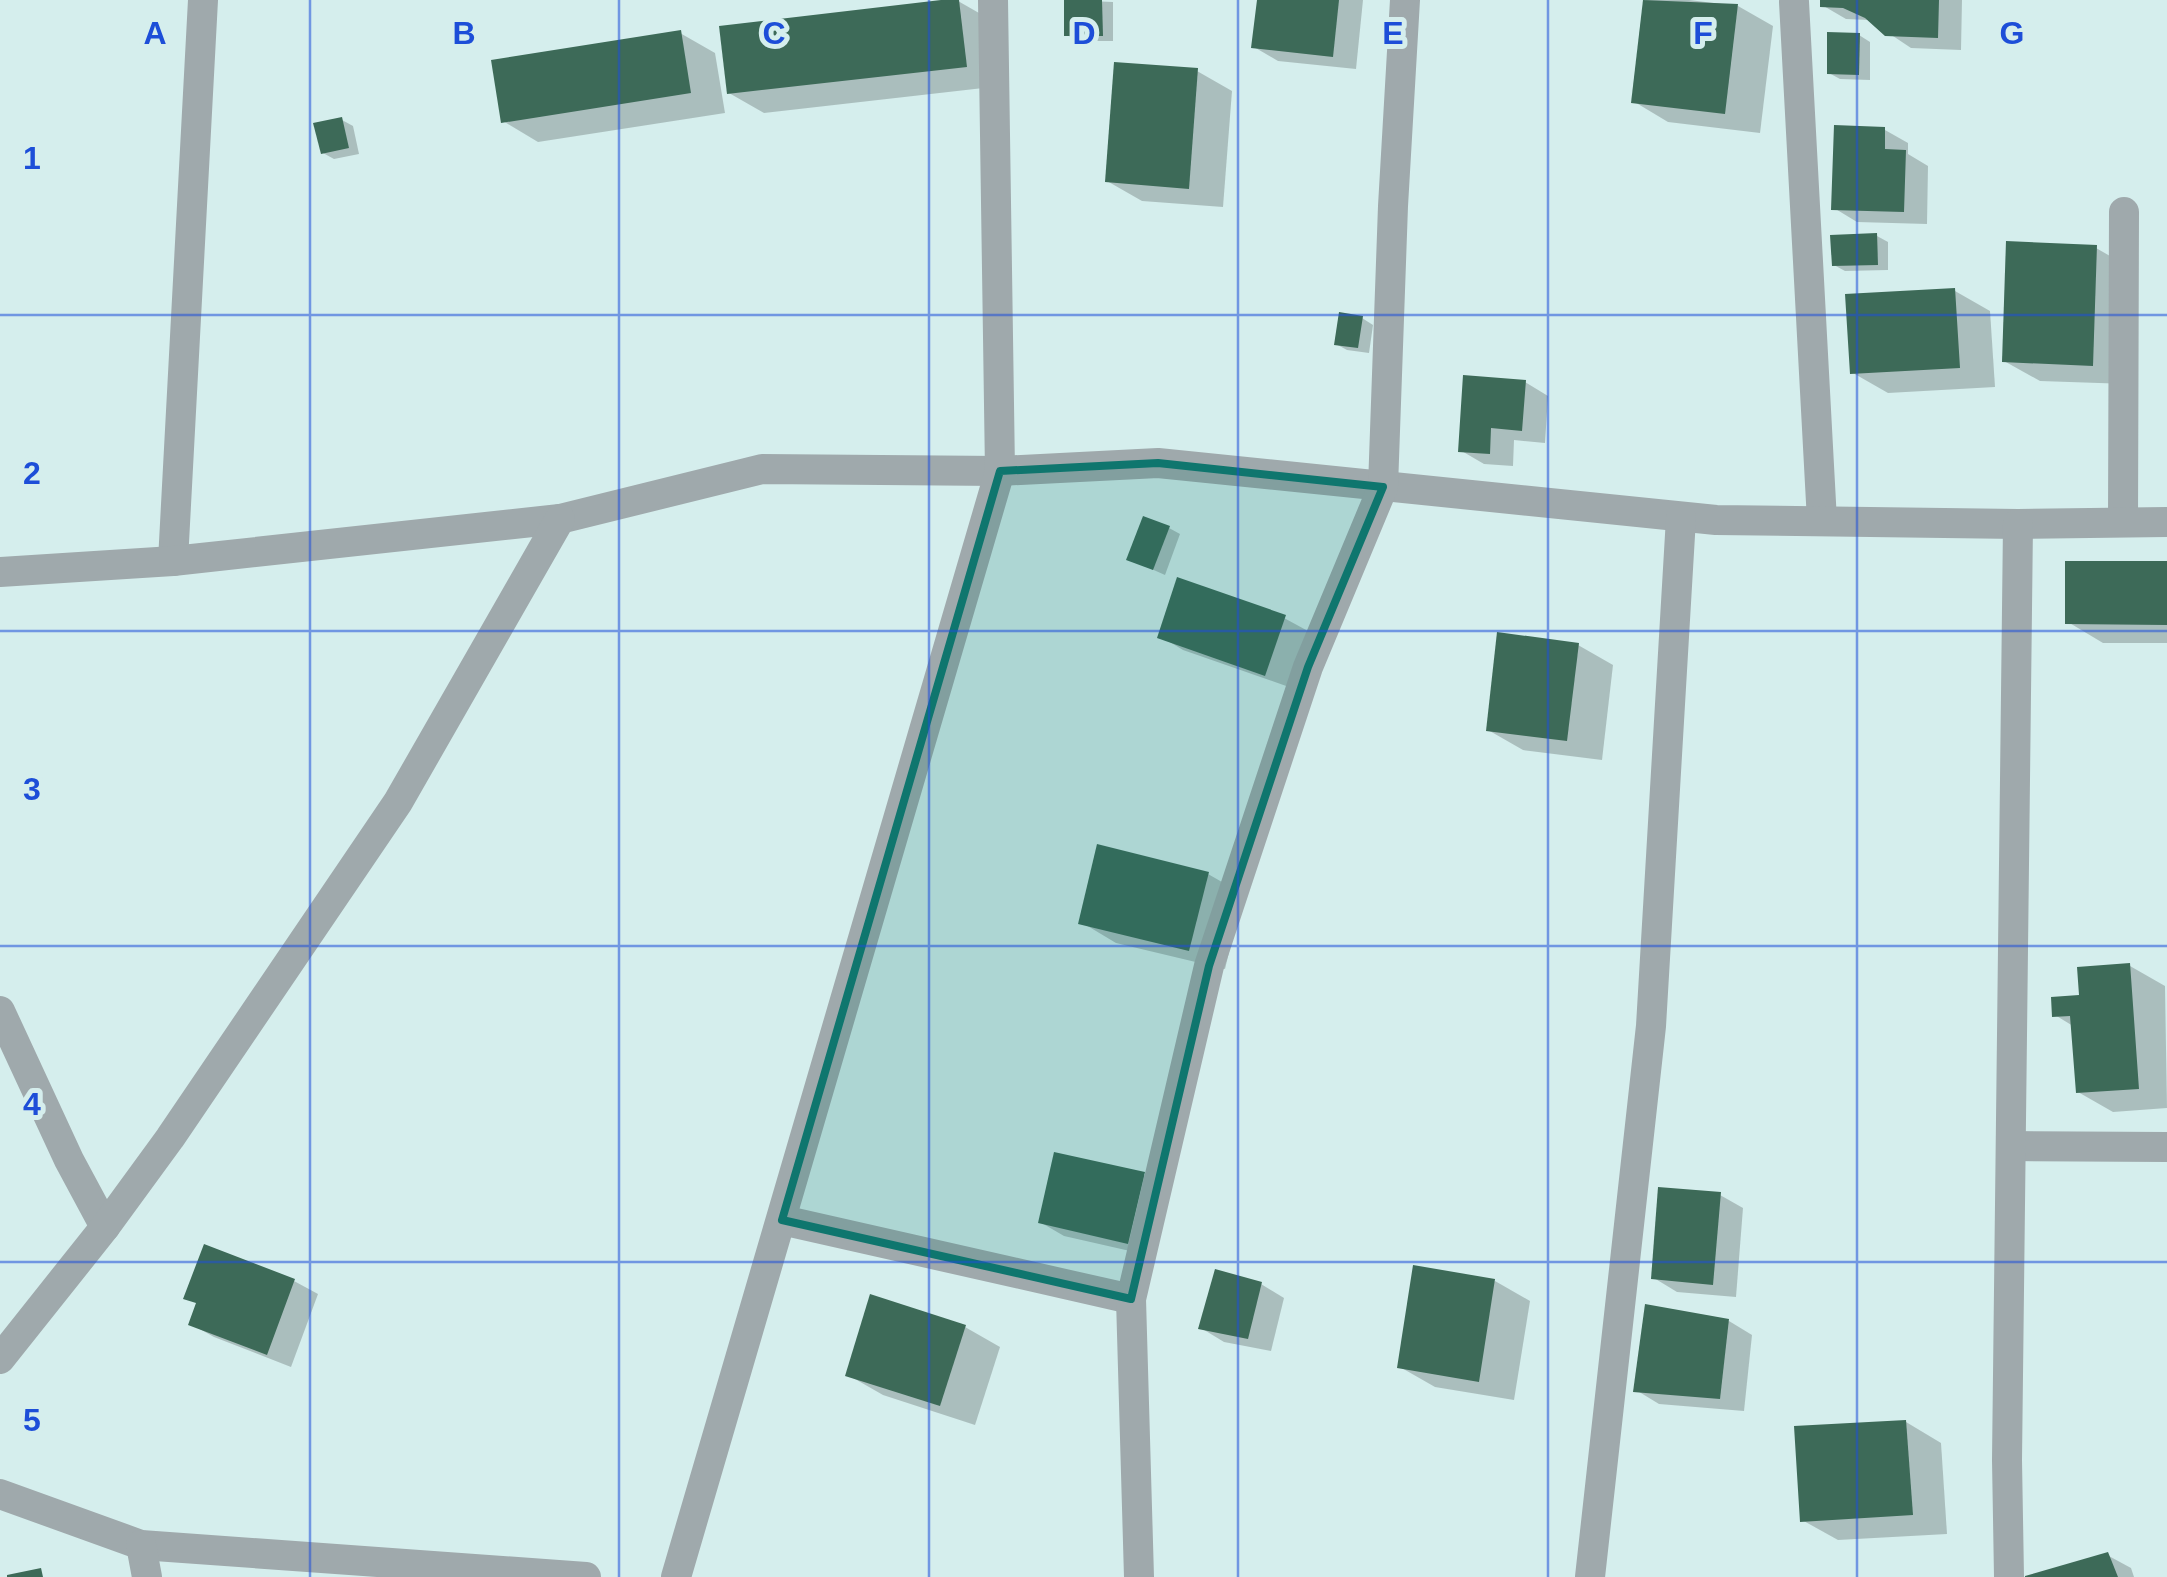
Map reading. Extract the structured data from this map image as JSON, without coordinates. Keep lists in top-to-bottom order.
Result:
{
  "grid": {
    "columns": [
      "A",
      "B",
      "C",
      "D",
      "E",
      "F",
      "G"
    ],
    "rows": [
      "1",
      "2",
      "3",
      "4",
      "5"
    ]
  }
}
